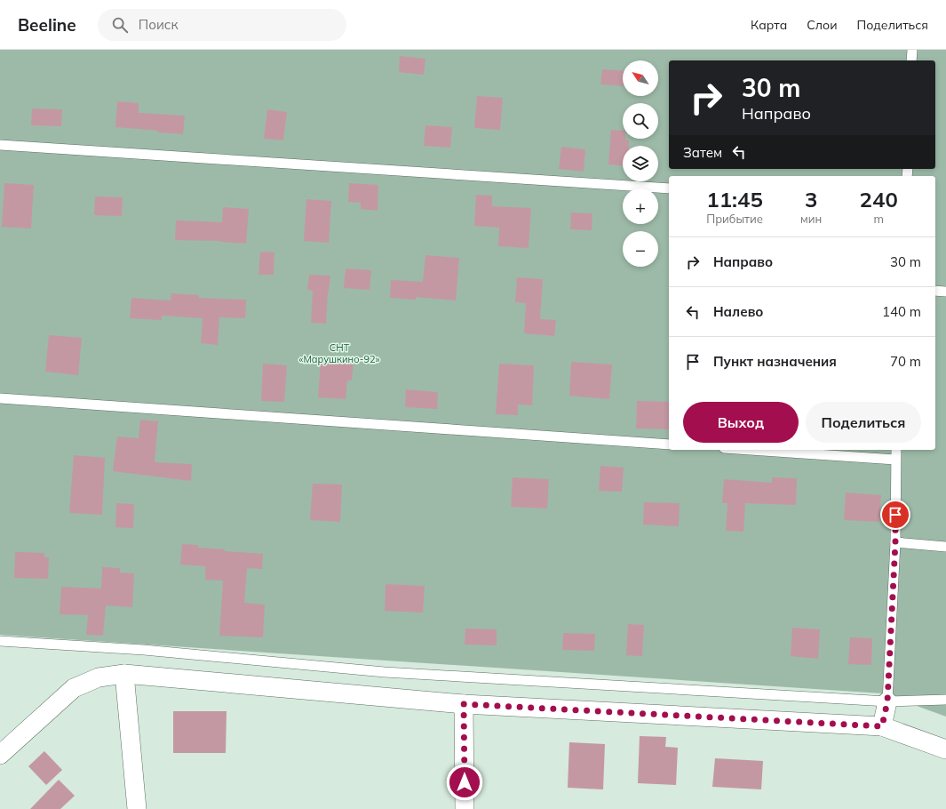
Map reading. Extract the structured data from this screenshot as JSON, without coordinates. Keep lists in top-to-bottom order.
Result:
{
  "parks": ["СНТ «Марушкино-92»"],
  "north": "top left",
  "page": {
    "header": "Beeline",
    "search": "Поиск",
    "nav": ["Карта", "Слои", "Поделиться"],
    "map_buttons": ["+", "−"],
    "turn": ["30 m", "Направо"],
    "then": "Затем",
    "eta": [
      "11:45",
      "Прибытие",
      "3",
      "мин",
      "240",
      "m"
    ],
    "list": [
      {
        "name": "Направо",
        "value": "30 m"
      },
      {
        "name": "Налево",
        "value": "140 m"
      },
      {
        "name": "Пункт назначения",
        "value": "70 m"
      }
    ],
    "buttons": ["Выход", "Поделиться"]
  }
}
